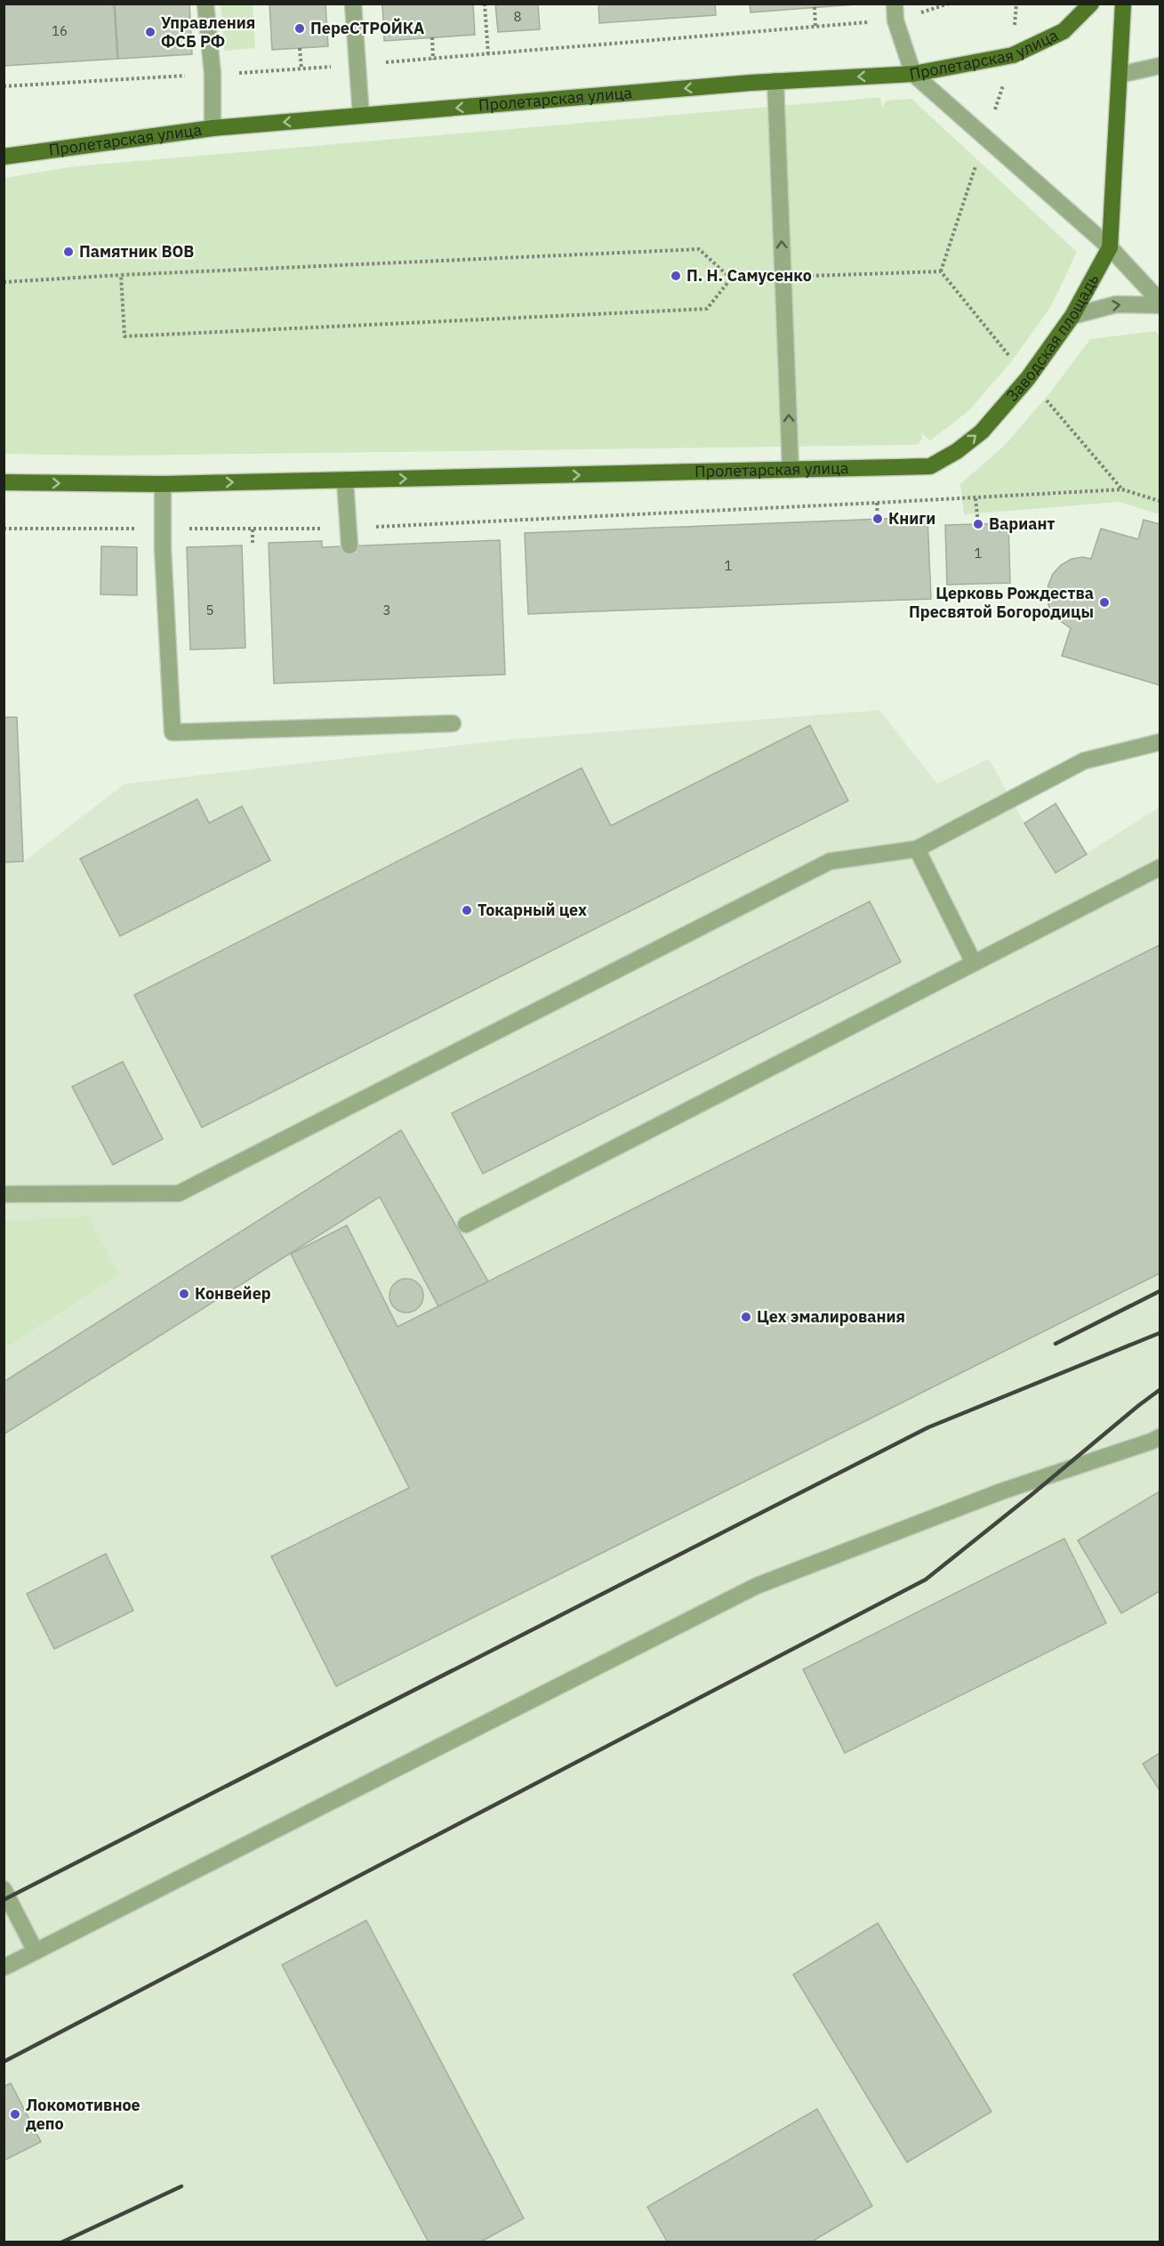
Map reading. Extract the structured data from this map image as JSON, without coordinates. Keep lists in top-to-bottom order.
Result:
{
  "streets": {
    "main road": ["Пролетарская улица", "Заводская площадь"]
  },
  "crossings": [
    ["Пролетарская улица", "Заводская площадь"]
  ],
  "one_way": ["Заводская площадь"],
  "places": [
    "ПереСТРОЙКА",
    "Управления ФСБ РФ",
    "Памятник ВОВ",
    "П. Н. Самусенко",
    "Книги",
    "Вариант",
    "Церковь Рождества Пресвятой Богородицы",
    "Токарный цех",
    "Конвейер",
    "Цех эмалирования",
    "Локомотивное депо"
  ],
  "house_numbers": [
    "8",
    "16",
    "1",
    "1",
    "5",
    "3"
  ]
}
